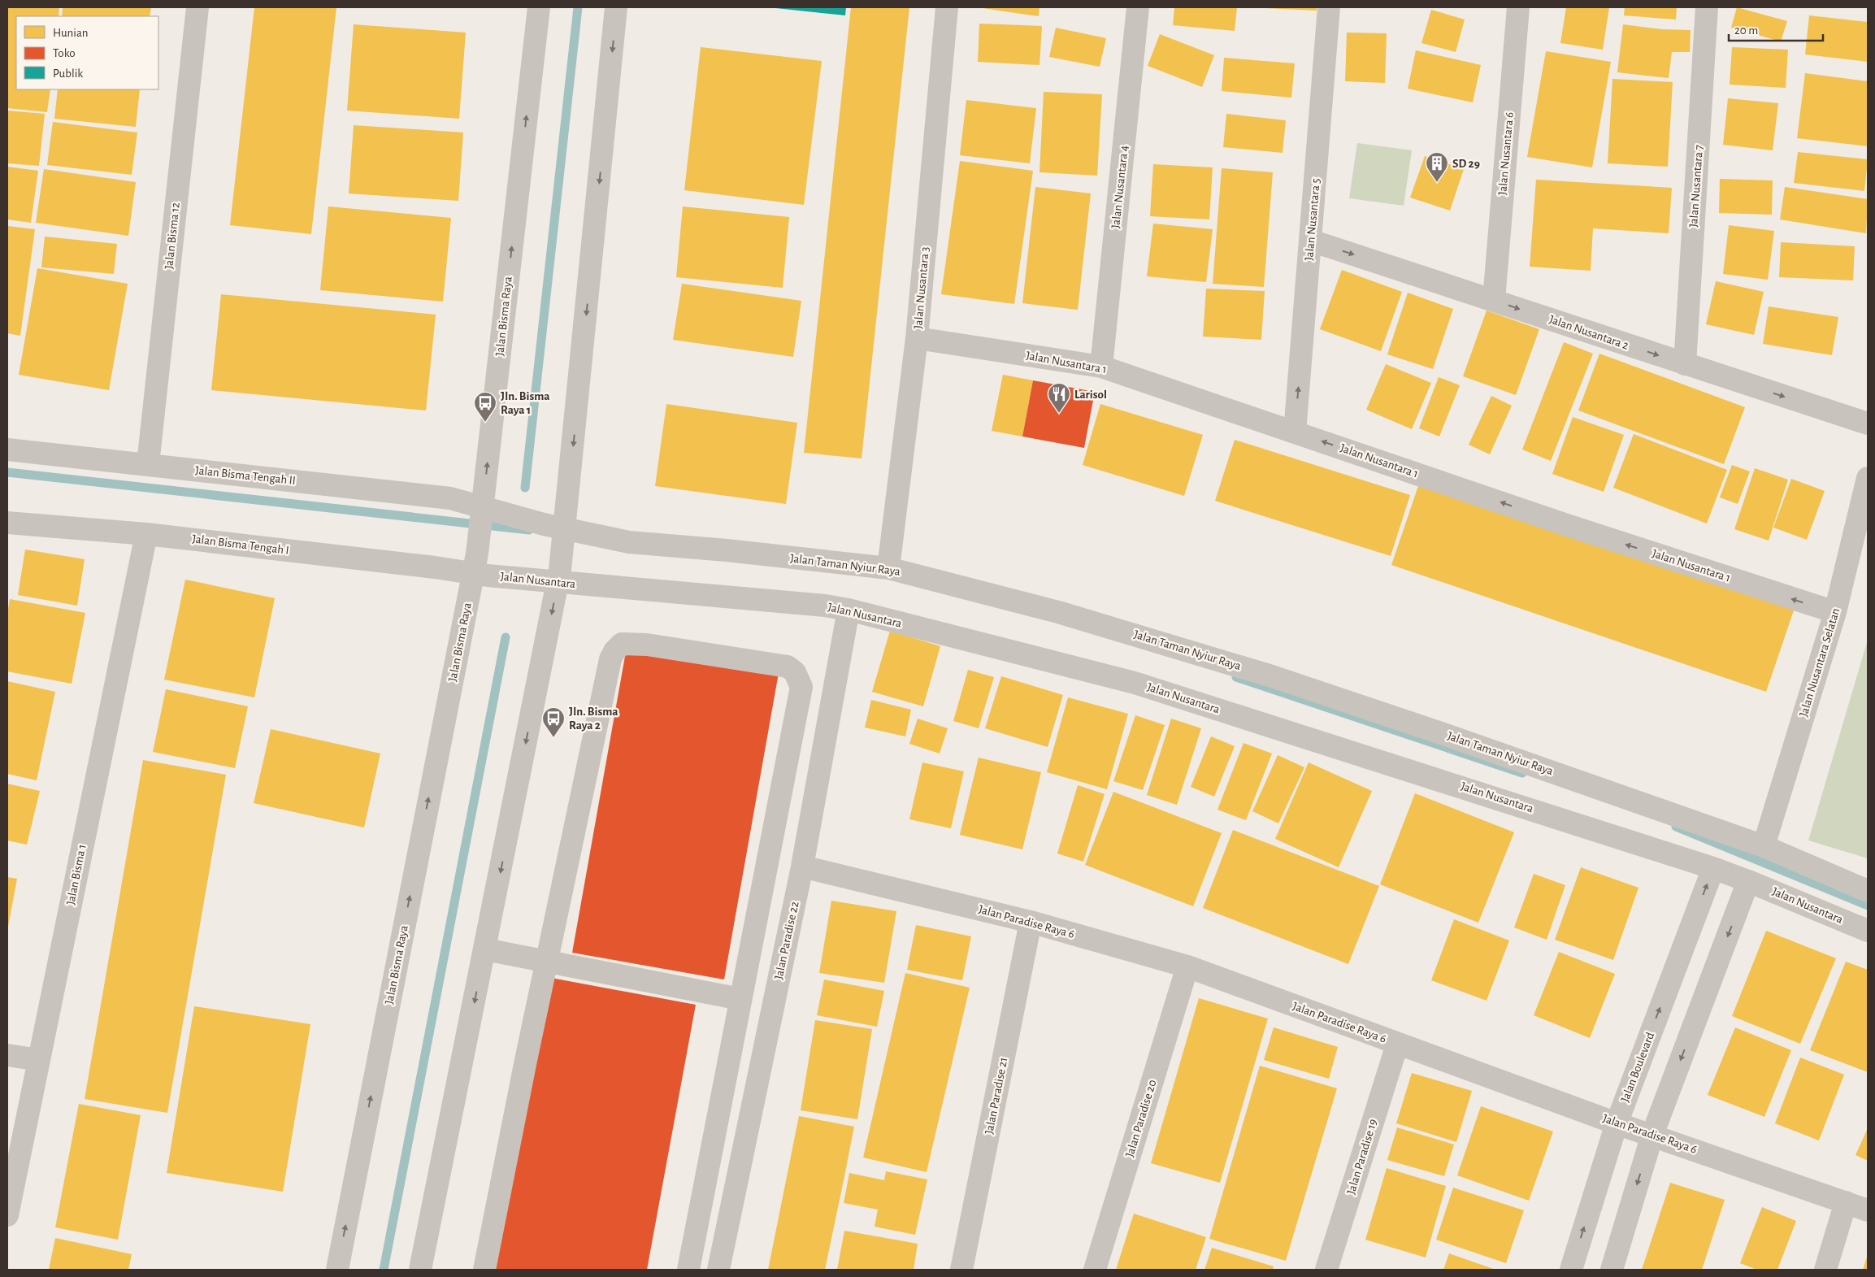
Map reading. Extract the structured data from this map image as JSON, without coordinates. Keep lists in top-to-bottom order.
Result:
{
  "streets": {
    "street": [
      "Jalan Nusantara 6",
      "Jalan Nusantara 7",
      "Jalan Nusantara 4",
      "Jalan Nusantara 5",
      "Jalan Bisma 12",
      "Jalan Nusantara 3",
      "Jalan Bisma Raya",
      "Jalan Nusantara 2",
      "Jalan Nusantara 1",
      "Jalan Bisma Tengah II",
      "Jalan Bisma Tengah I",
      "Jalan Taman Nyiur Raya",
      "Jalan Nusantara",
      "Jalan Nusantara Selatan",
      "Jalan Bisma 1",
      "Jalan Paradise Raya 6",
      "Jalan Paradise 22",
      "Jalan Boulevard",
      "Jalan Paradise 21",
      "Jalan Paradise 20",
      "Jalan Paradise 19"
    ]
  },
  "crossings": [
    ["Jalan Nusantara 6", "Jalan Nusantara 2"],
    ["Jalan Nusantara 7", "Jalan Nusantara 2"],
    ["Jalan Nusantara 4", "Jalan Nusantara 1"],
    ["Jalan Nusantara 5", "Jalan Nusantara 2"],
    ["Jalan Nusantara 5", "Jalan Nusantara 1"],
    ["Jalan Bisma 12", "Jalan Bisma Tengah II"],
    ["Jalan Nusantara 3", "Jalan Nusantara 1"],
    ["Jalan Nusantara 3", "Jalan Taman Nyiur Raya"],
    ["Jalan Bisma Raya", "Jalan Bisma Tengah II"],
    ["Jalan Bisma Raya", "Jalan Bisma Tengah I"],
    ["Jalan Bisma Raya", "Jalan Taman Nyiur Raya"],
    ["Jalan Bisma Raya", "Jalan Nusantara"],
    ["Jalan Nusantara 1", "Jalan Nusantara Selatan"],
    ["Jalan Bisma Tengah II", "Jalan Taman Nyiur Raya"],
    ["Jalan Bisma Tengah I", "Jalan Nusantara"],
    ["Jalan Bisma Tengah I", "Jalan Bisma 1"],
    ["Jalan Taman Nyiur Raya", "Jalan Nusantara Selatan"],
    ["Jalan Nusantara", "Jalan Paradise 22"],
    ["Jalan Nusantara", "Jalan Boulevard"],
    ["Jalan Paradise Raya 6", "Jalan Paradise 22"],
    ["Jalan Paradise Raya 6", "Jalan Boulevard"],
    ["Jalan Paradise Raya 6", "Jalan Paradise 21"],
    ["Jalan Paradise Raya 6", "Jalan Paradise 20"],
    ["Jalan Paradise Raya 6", "Jalan Paradise 19"]
  ],
  "one_way": ["Jalan Nusantara 5", "Jalan Nusantara 2", "Jalan Nusantara 1"],
  "places": {
    "building": ["SD 29"],
    "restaurant": ["Larisol"],
    "bus stop": ["Jln. Bisma Raya 1", "Jln. Bisma Raya 2"]
  },
  "legend": ["Hunian", "Toko", "Publik"],
  "scale_bar": "20 m"
}
